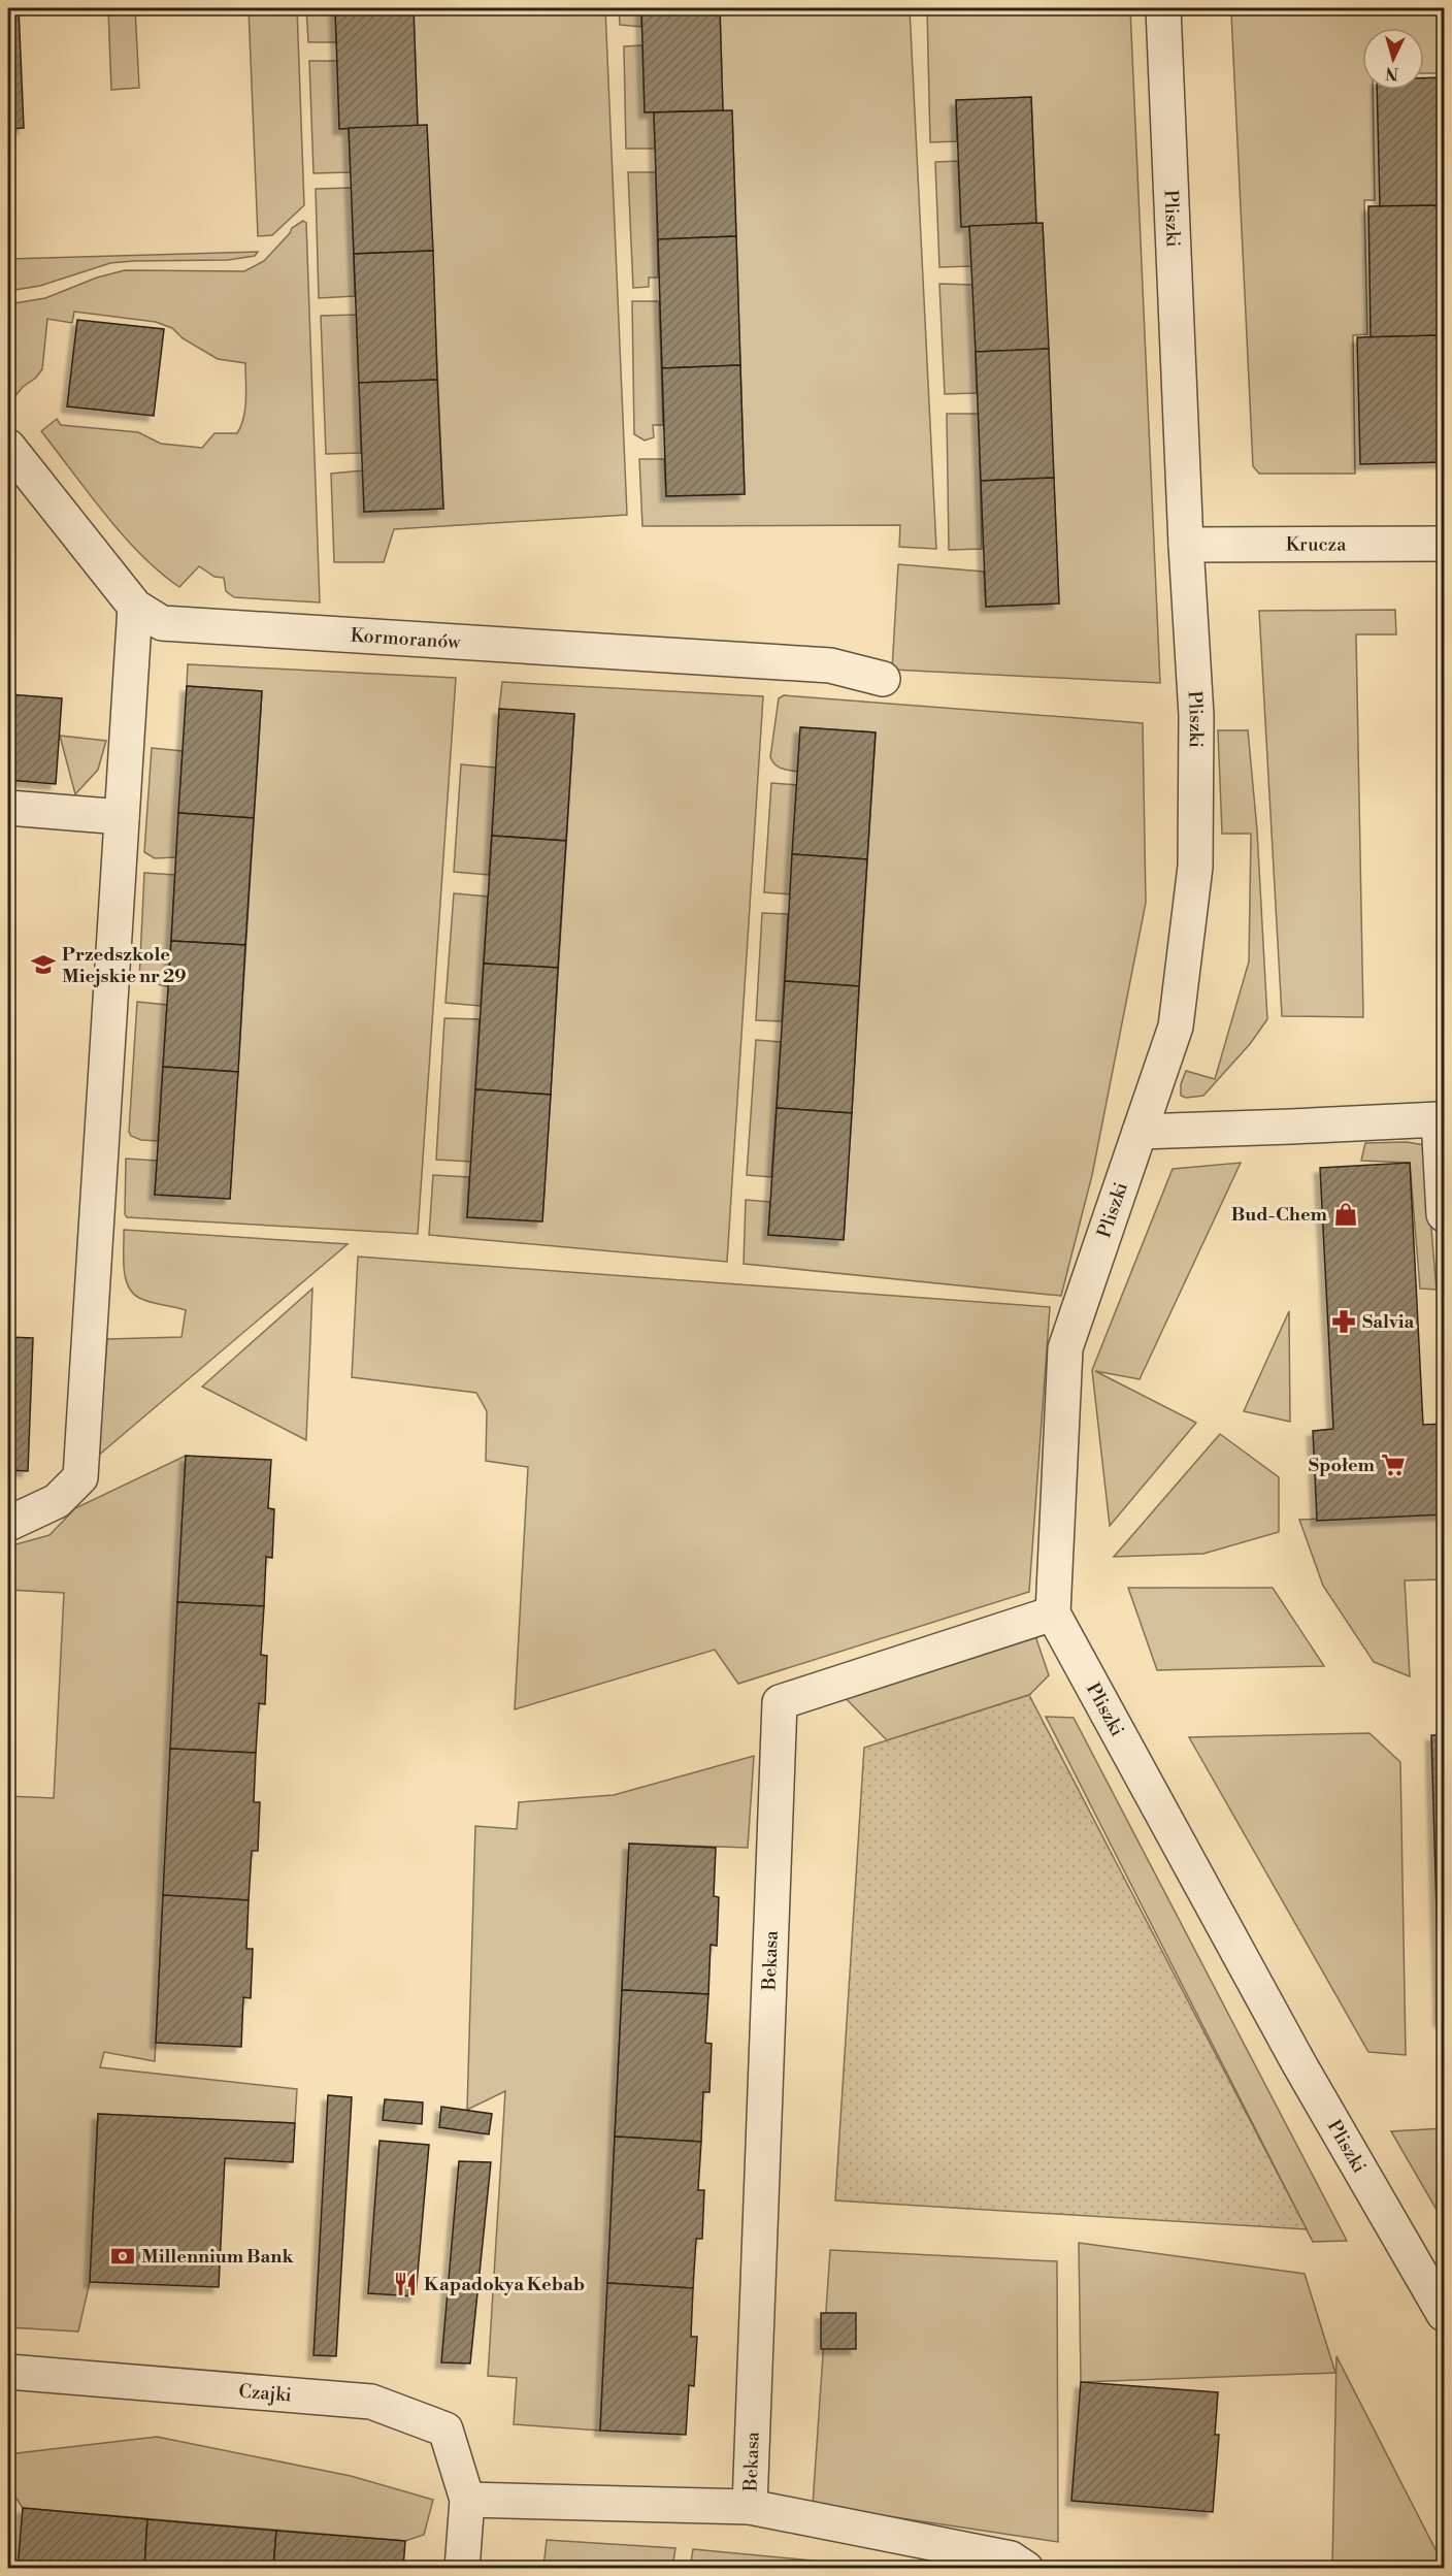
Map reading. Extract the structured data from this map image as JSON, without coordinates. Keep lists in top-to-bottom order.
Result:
{
  "streets": {
    "street": [
      "Pliszki",
      "Krucza",
      "Kormoranów",
      "Bekasa",
      "Czajki"
    ]
  },
  "crossings": [
    ["Pliszki", "Krucza"],
    ["Pliszki", "Bekasa"],
    ["Bekasa", "Czajki"]
  ],
  "places": {
    "school or university": ["Przedszkole Miejskie nr 29"],
    "shop": ["Bud-Chem"],
    "pharmacy": ["Salvia"],
    "supermarket": ["Społem"],
    "bank": ["Millennium Bank"],
    "restaurant": ["Kapadokya Kebab"]
  },
  "north": "bottom"
}
